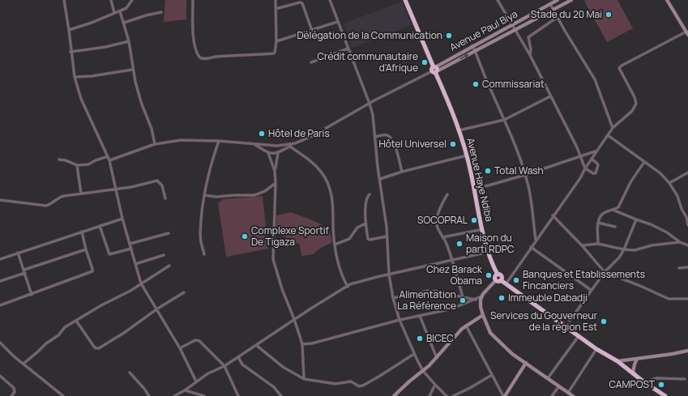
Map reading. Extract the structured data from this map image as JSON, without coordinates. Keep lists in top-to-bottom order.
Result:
{
  "streets": {
    "highway": ["Avenue Haye Ndiba"],
    "street": ["Avenue Paul Biya"]
  },
  "crossings": [
    ["Avenue Paul Biya", "Avenue Haye Ndiba"]
  ],
  "places": [
    "Stade du 20 Mai",
    "Délégation de la Communication",
    "Crédit communautaire d'Afrique",
    "Commissariat",
    "Hôtel de Paris",
    "Hôtel Universel",
    "Total Wash",
    "SOCOPRAL",
    "Complexe Sportif De Tigaza",
    "Maison du parti RDPC",
    "Chez Barack Obama",
    "Banques et Etablissements Fincanciers",
    "Immeuble Dabadji",
    "Alimentation La Référence",
    "Services du Gouverneur de la région Est",
    "BICEC",
    "CAMPOST"
  ]
}
